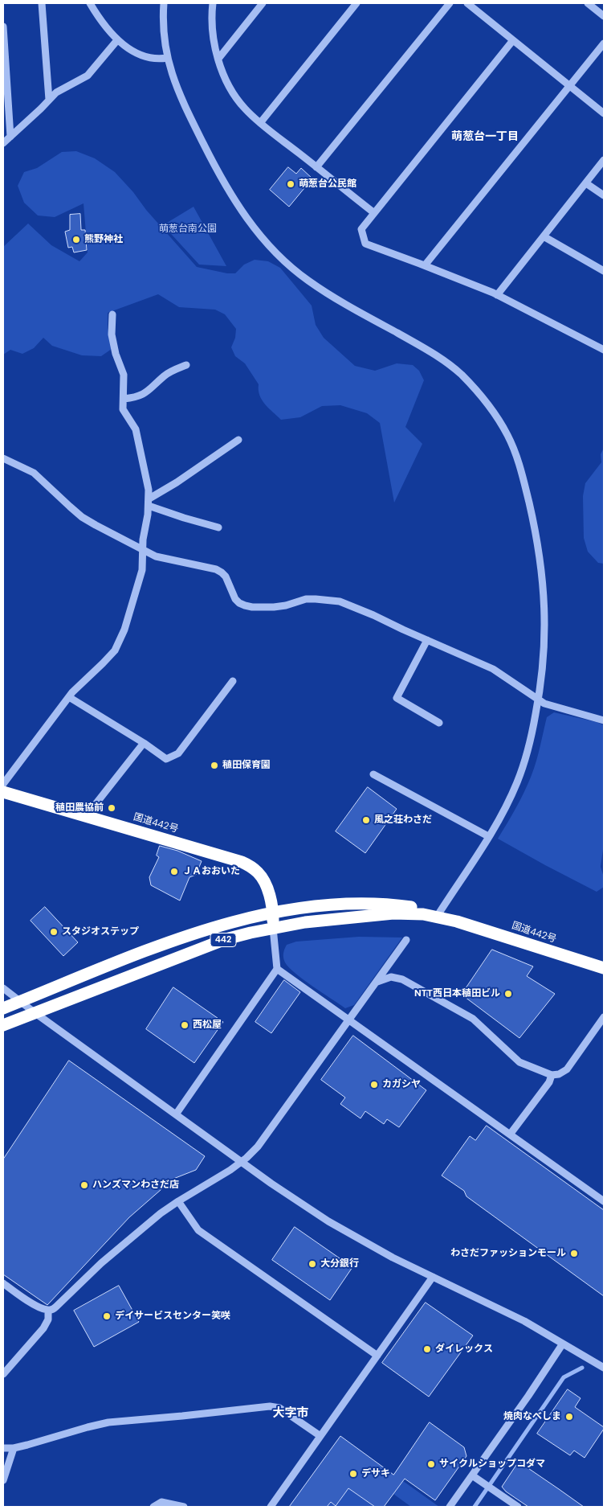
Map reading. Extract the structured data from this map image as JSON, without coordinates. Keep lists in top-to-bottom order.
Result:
{
  "streets": {
    "highway": ["国道442号", "442"]
  },
  "districts": ["萌葱台一丁目", "大字市"],
  "parks": ["萌葱台南公園"],
  "places": [
    "萌葱台公民館",
    "熊野神社",
    "稙田保育園",
    "稙田農協前",
    "風之荘わさだ",
    "ＪＡおおいた",
    "スタジオステップ",
    "NTT西日本稙田ビル",
    "西松屋",
    "カガシヤ",
    "ハンズマンわさだ店",
    "わさだファッションモール",
    "大分銀行",
    "デイサービスセンター笑咲",
    "ダイレックス",
    "焼肉なべしま",
    "サイクルショップコダマ",
    "デサキ"
  ]
}
